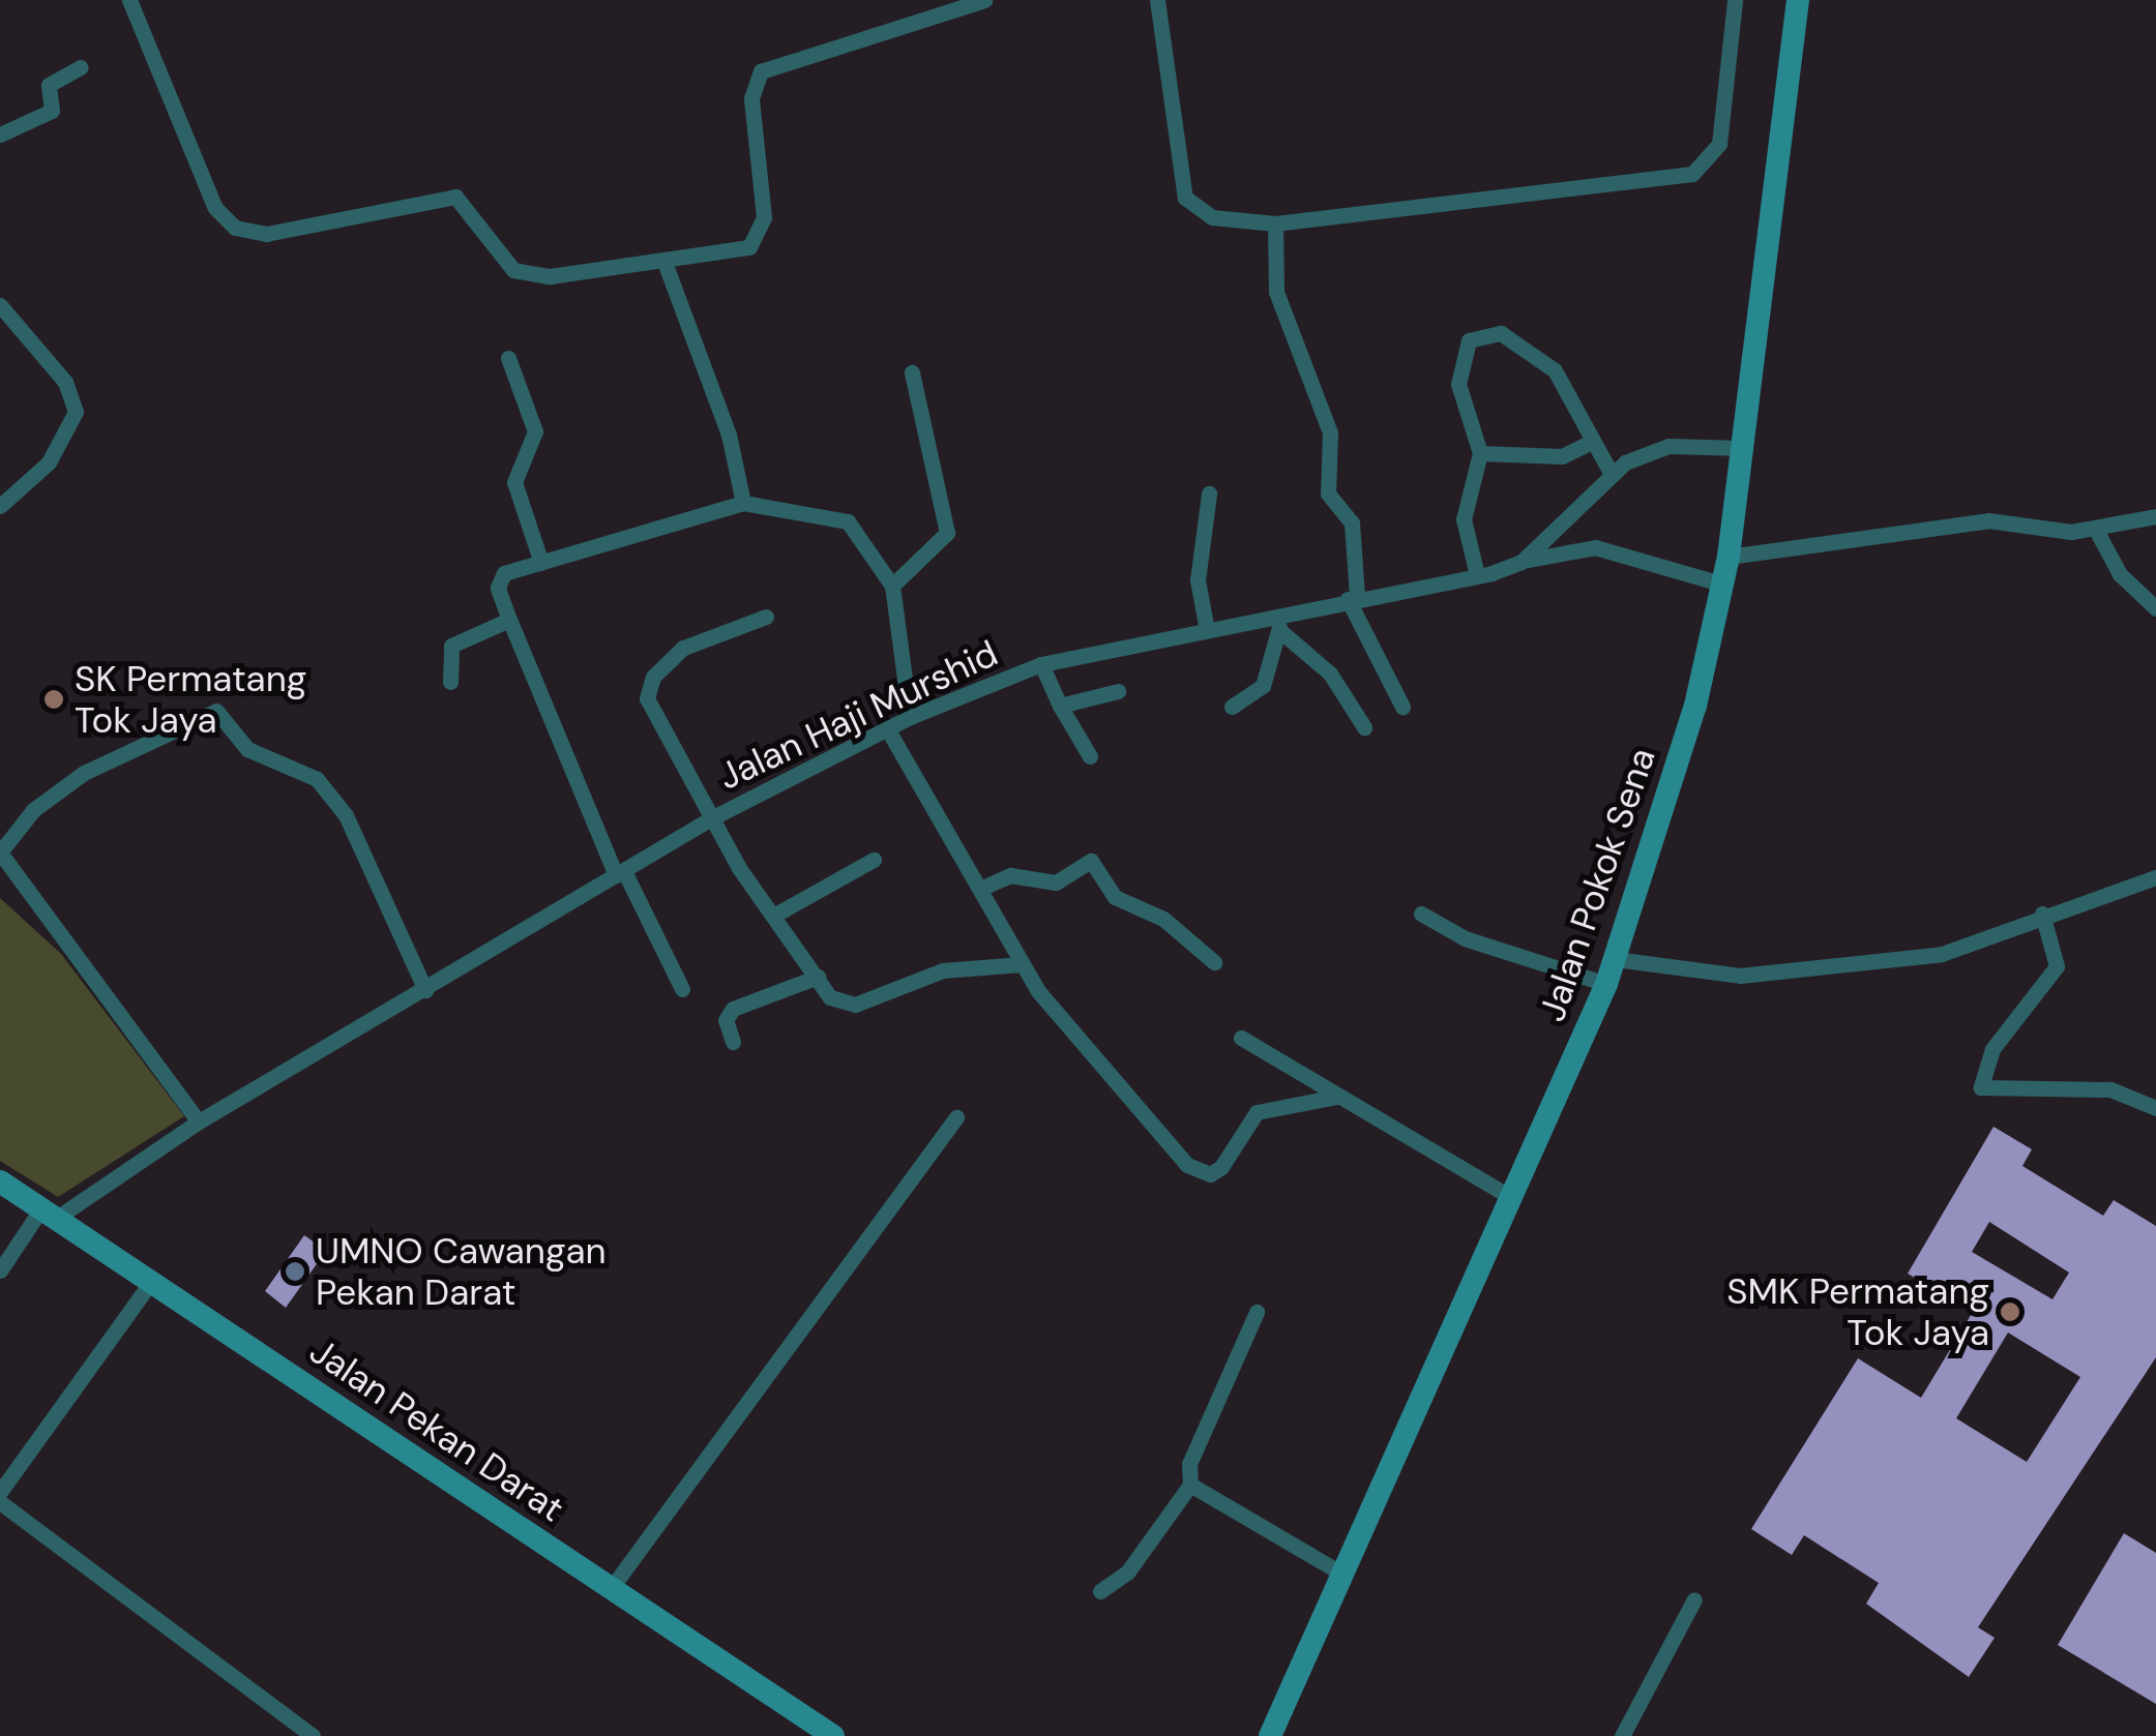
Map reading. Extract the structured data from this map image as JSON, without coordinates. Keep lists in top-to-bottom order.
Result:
{
  "streets": {
    "main road": ["Jalan Pokok Sena", "Jalan Pekan Darat"],
    "street": ["Jalan Haji Murshid"]
  },
  "crossings": [
    ["Jalan Haji Murshid", "Jalan Pokok Sena"],
    ["Jalan Haji Murshid", "Jalan Pekan Darat"]
  ],
  "places": ["SK Permatang Tok Jaya", "UMNO Cawangan Pekan Darat", "SMK Permatang Tok Jaya"]
}
